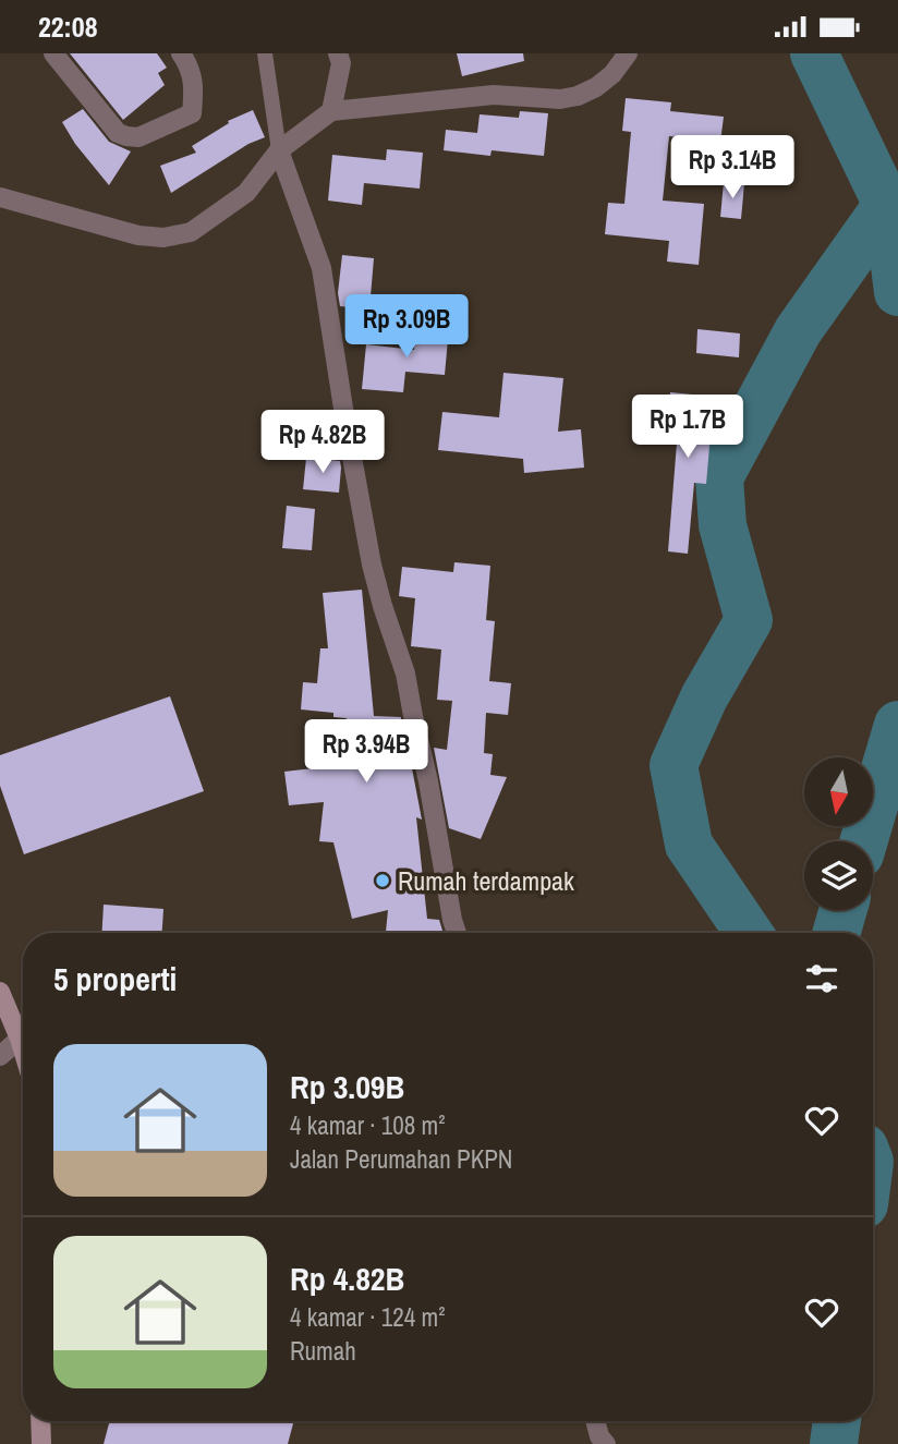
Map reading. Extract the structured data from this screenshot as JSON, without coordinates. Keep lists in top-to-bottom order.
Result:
{
  "places": ["Rumah terdampak"],
  "north": "bottom",
  "page": {
    "status": "22:08",
    "price": [
      "Rp 3.14B",
      "Rp 3.09B",
      "Rp 1.7B",
      "Rp 4.82B",
      "Rp 3.94B"
    ],
    "heading": "5 properti",
    "list": [
      {
        "name": "Rp 3.09B",
        "note": "4 kamar · 108 m² · Jalan Perumahan PKPN"
      },
      {
        "name": "Rp 4.82B",
        "note": "4 kamar · 124 m² · Rumah"
      }
    ]
  }
}
